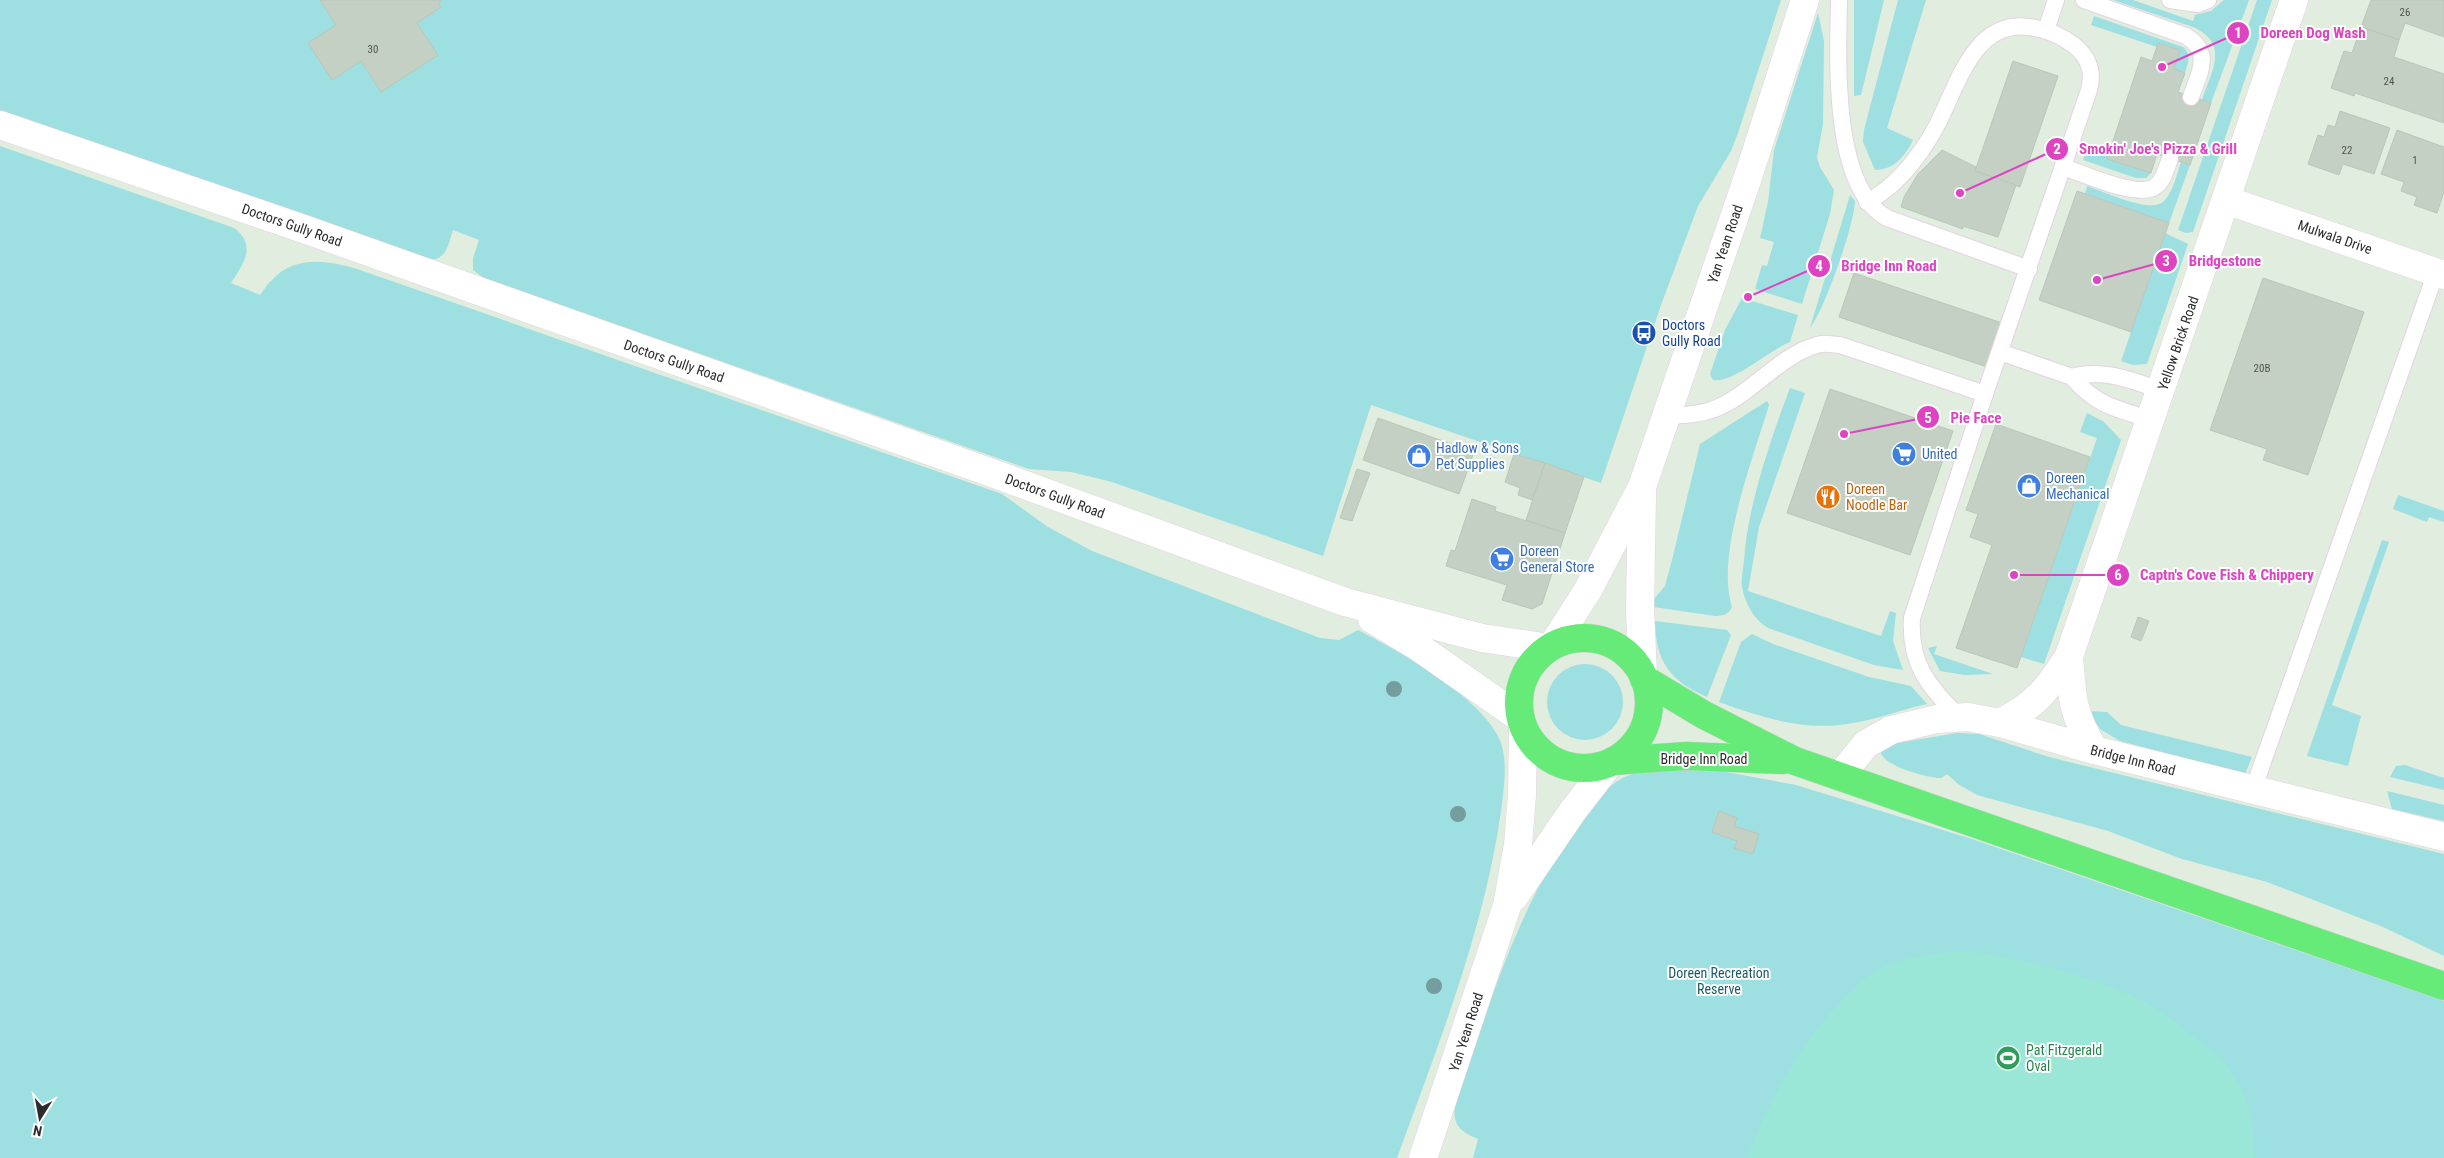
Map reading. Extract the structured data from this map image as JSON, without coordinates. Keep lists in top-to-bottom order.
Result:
{
  "streets": {
    "main road": ["Bridge Inn Road"],
    "street": [
      "Doctors Gully Road",
      "Mulwala Drive",
      "Yan Yean Road",
      "Yellow Brick Road"
    ]
  },
  "crossings": [
    ["Doctors Gully Road", "Yan Yean Road"],
    ["Doctors Gully Road", "Bridge Inn Road"],
    ["Mulwala Drive", "Yellow Brick Road"],
    ["Yan Yean Road", "Bridge Inn Road"],
    ["Yellow Brick Road", "Bridge Inn Road"]
  ],
  "parks": ["Doreen Recreation Reserve"],
  "places": {
    "other": [
      "Doreen Dog Wash",
      "Smokin' Joe's Pizza & Grill",
      "Bridgestone",
      "Bridge Inn Road",
      "Pie Face",
      "Captn's Cove Fish & Chippery"
    ],
    "bus stop": ["Doctors Gully Road"],
    "supermarket": ["United", "Doreen General Store"],
    "shop": ["Hadlow & Sons Pet Supplies", "Doreen Mechanical"],
    "restaurant": ["Doreen Noodle Bar"],
    "sports": ["Pat Fitzgerald Oval"]
  },
  "house_numbers": [
    "26",
    "30",
    "24",
    "22",
    "1",
    "20B"
  ],
  "north": "bottom"
}
